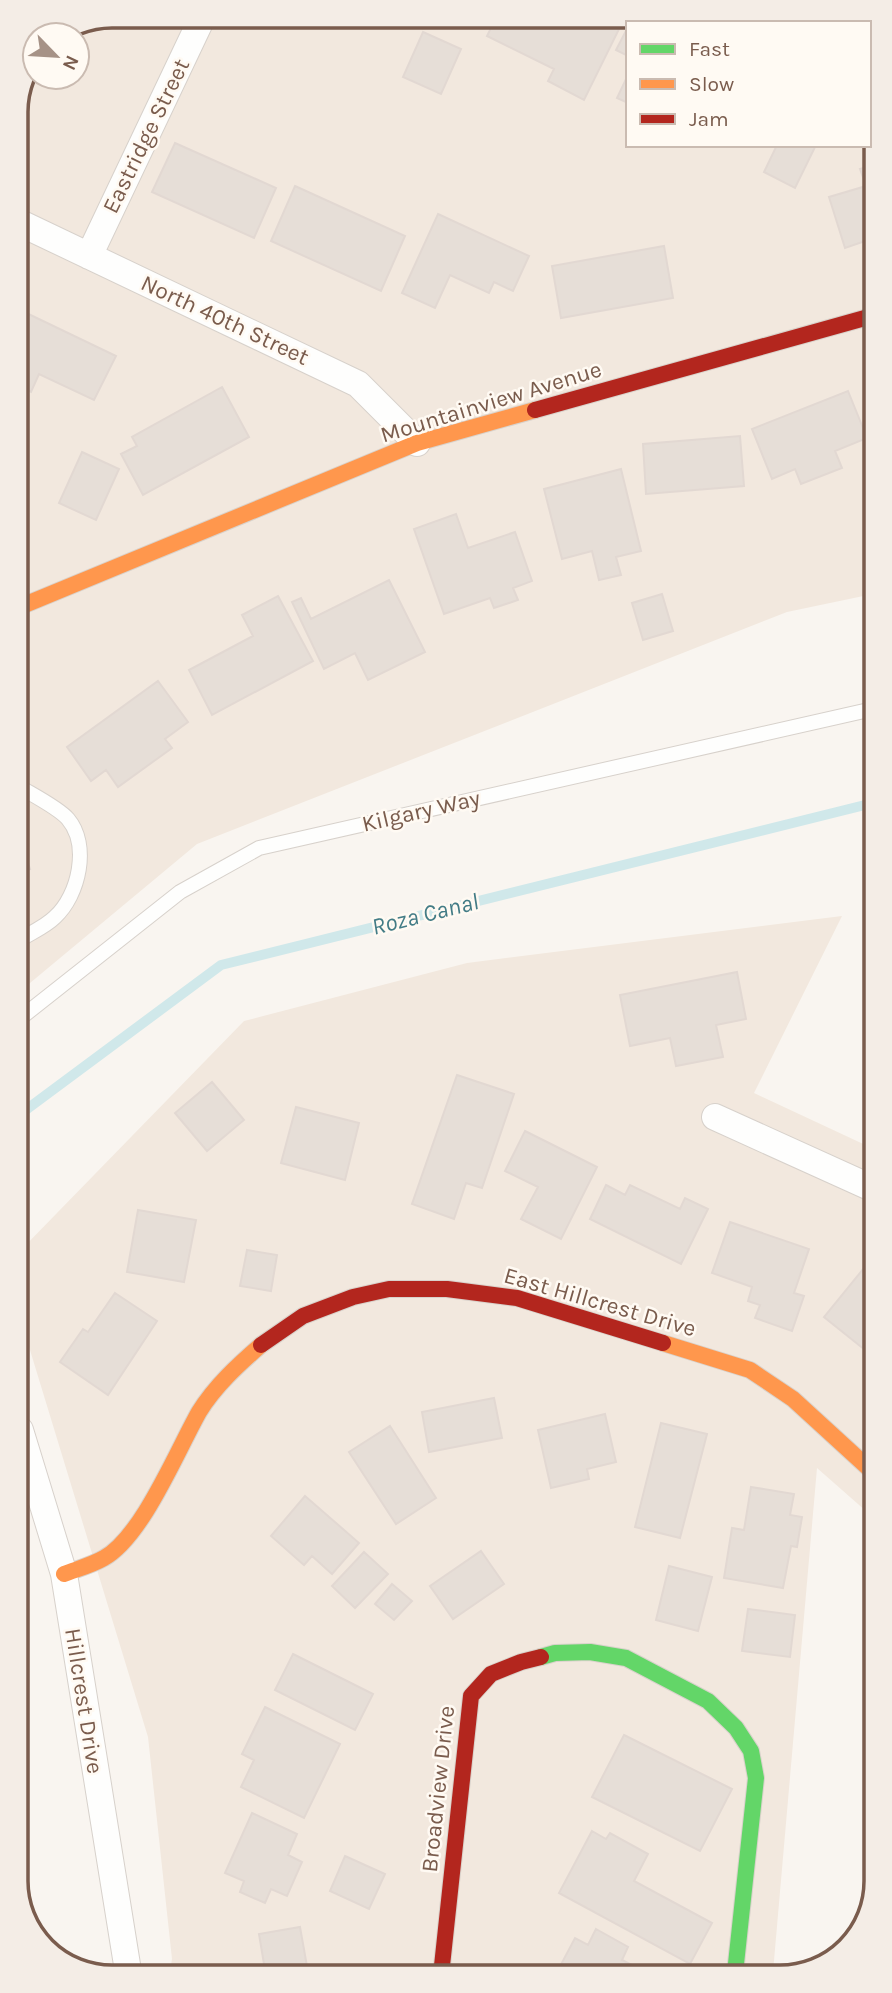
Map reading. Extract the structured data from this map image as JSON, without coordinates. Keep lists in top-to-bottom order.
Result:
{
  "streets": {
    "street": [
      "Eastridge Street",
      "North 40th Street",
      "Mountainview Avenue",
      "East Hillcrest Drive",
      "Hillcrest Drive",
      "Broadview Drive"
    ],
    "lane": ["Kilgary Way"]
  },
  "crossings": [
    ["Eastridge Street", "North 40th Street"],
    ["North 40th Street", "Mountainview Avenue"],
    ["East Hillcrest Drive", "Hillcrest Drive"]
  ],
  "water": ["Roza Canal"],
  "legend": ["Fast", "Slow", "Jam"],
  "north": "bottom right"
}
